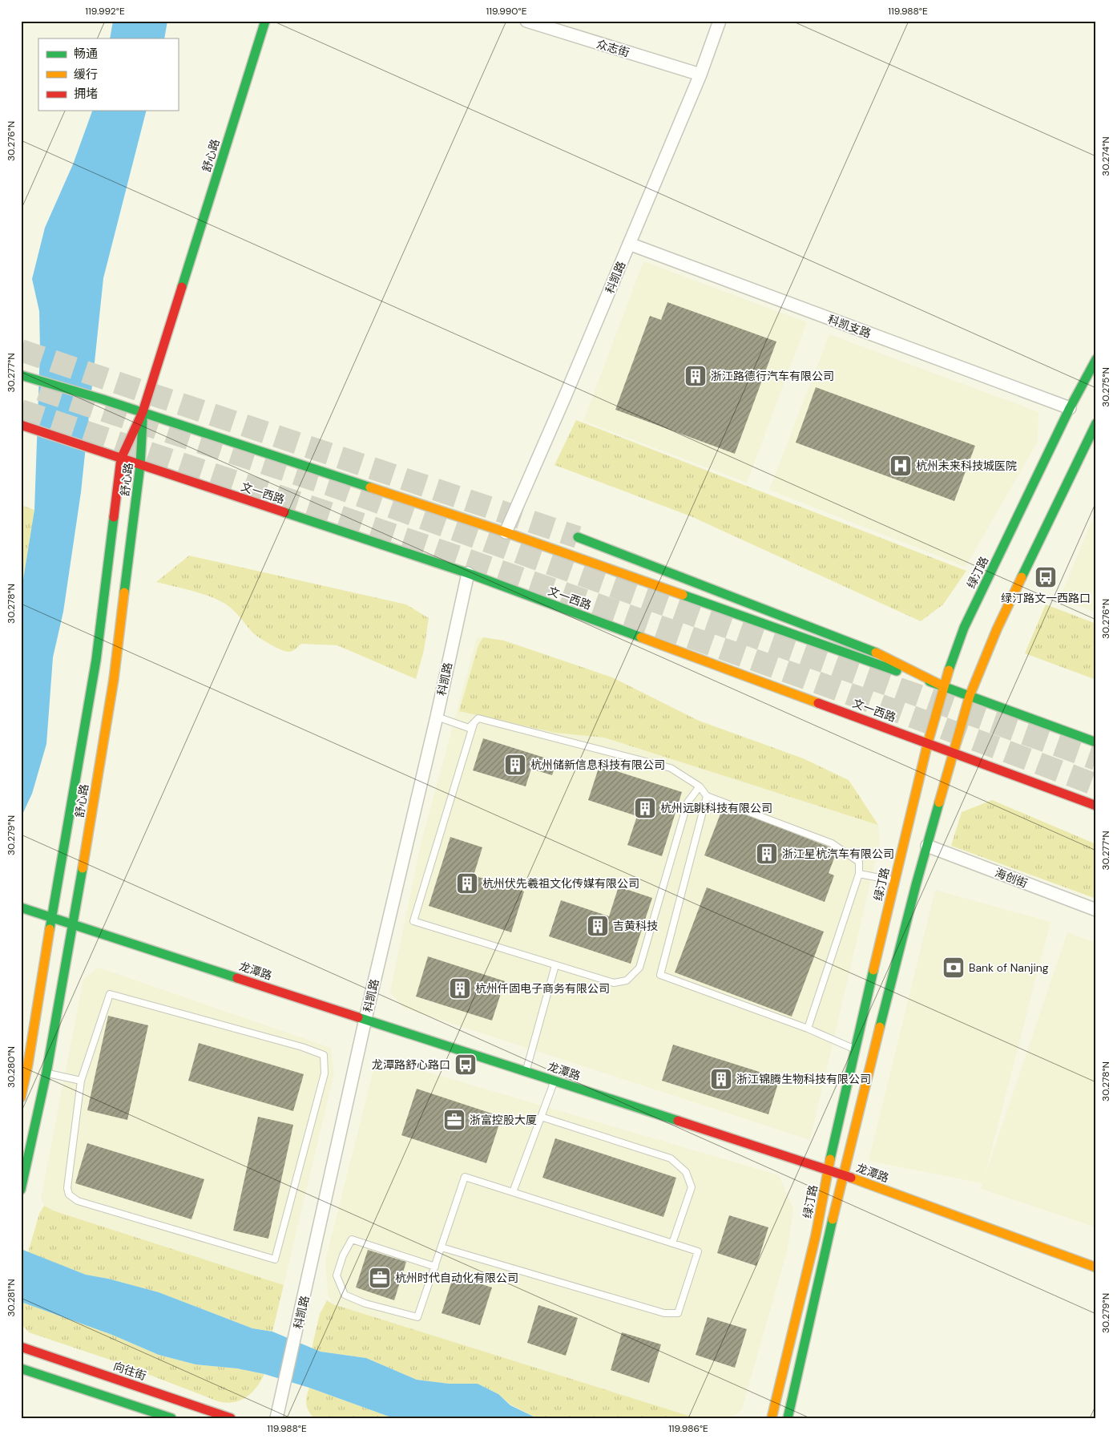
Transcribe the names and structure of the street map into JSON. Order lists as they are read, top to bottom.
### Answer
{
  "streets": {
    "main road": [
      "舒心路",
      "文一西路",
      "绿汀路",
      "龙潭路",
      "向往街"
    ],
    "street": [
      "众志街",
      "科凯路",
      "科凯支路",
      "海创街"
    ]
  },
  "crossings": [
    ["众志街", "科凯路"],
    ["舒心路", "文一西路"],
    ["舒心路", "龙潭路"],
    ["科凯路", "科凯支路"],
    ["科凯路", "文一西路"],
    ["科凯路", "龙潭路"],
    ["科凯支路", "绿汀路"],
    ["文一西路", "绿汀路"],
    ["绿汀路", "龙潭路"]
  ],
  "places": {
    "building": [
      "浙江路德行汽车有限公司",
      "杭州储新信息科技有限公司",
      "杭州远眺科技有限公司",
      "浙江星杭汽车有限公司",
      "杭州伏先羲祖文化传媒有限公司",
      "吉黄科技",
      "杭州仟固电子商务有限公司",
      "浙江锦腾生物科技有限公司"
    ],
    "hospital": ["杭州未来科技城医院"],
    "bus stop": ["绿汀路文一西路口", "龙潭路舒心路口"],
    "bank": ["Bank of Nanjing"],
    "office": ["浙富控股大厦", "杭州时代自动化有限公司"]
  },
  "legend": ["畅通", "缓行", "拥堵"],
  "coordinates": [
    "119.992°E",
    "119.990°E",
    "119.988°E",
    "30.276°N",
    "30.274°N",
    "30.277°N",
    "30.275°N",
    "30.278°N",
    "30.279°N",
    "30.280°N",
    "30.281°N",
    "119.986°E"
  ]
}
